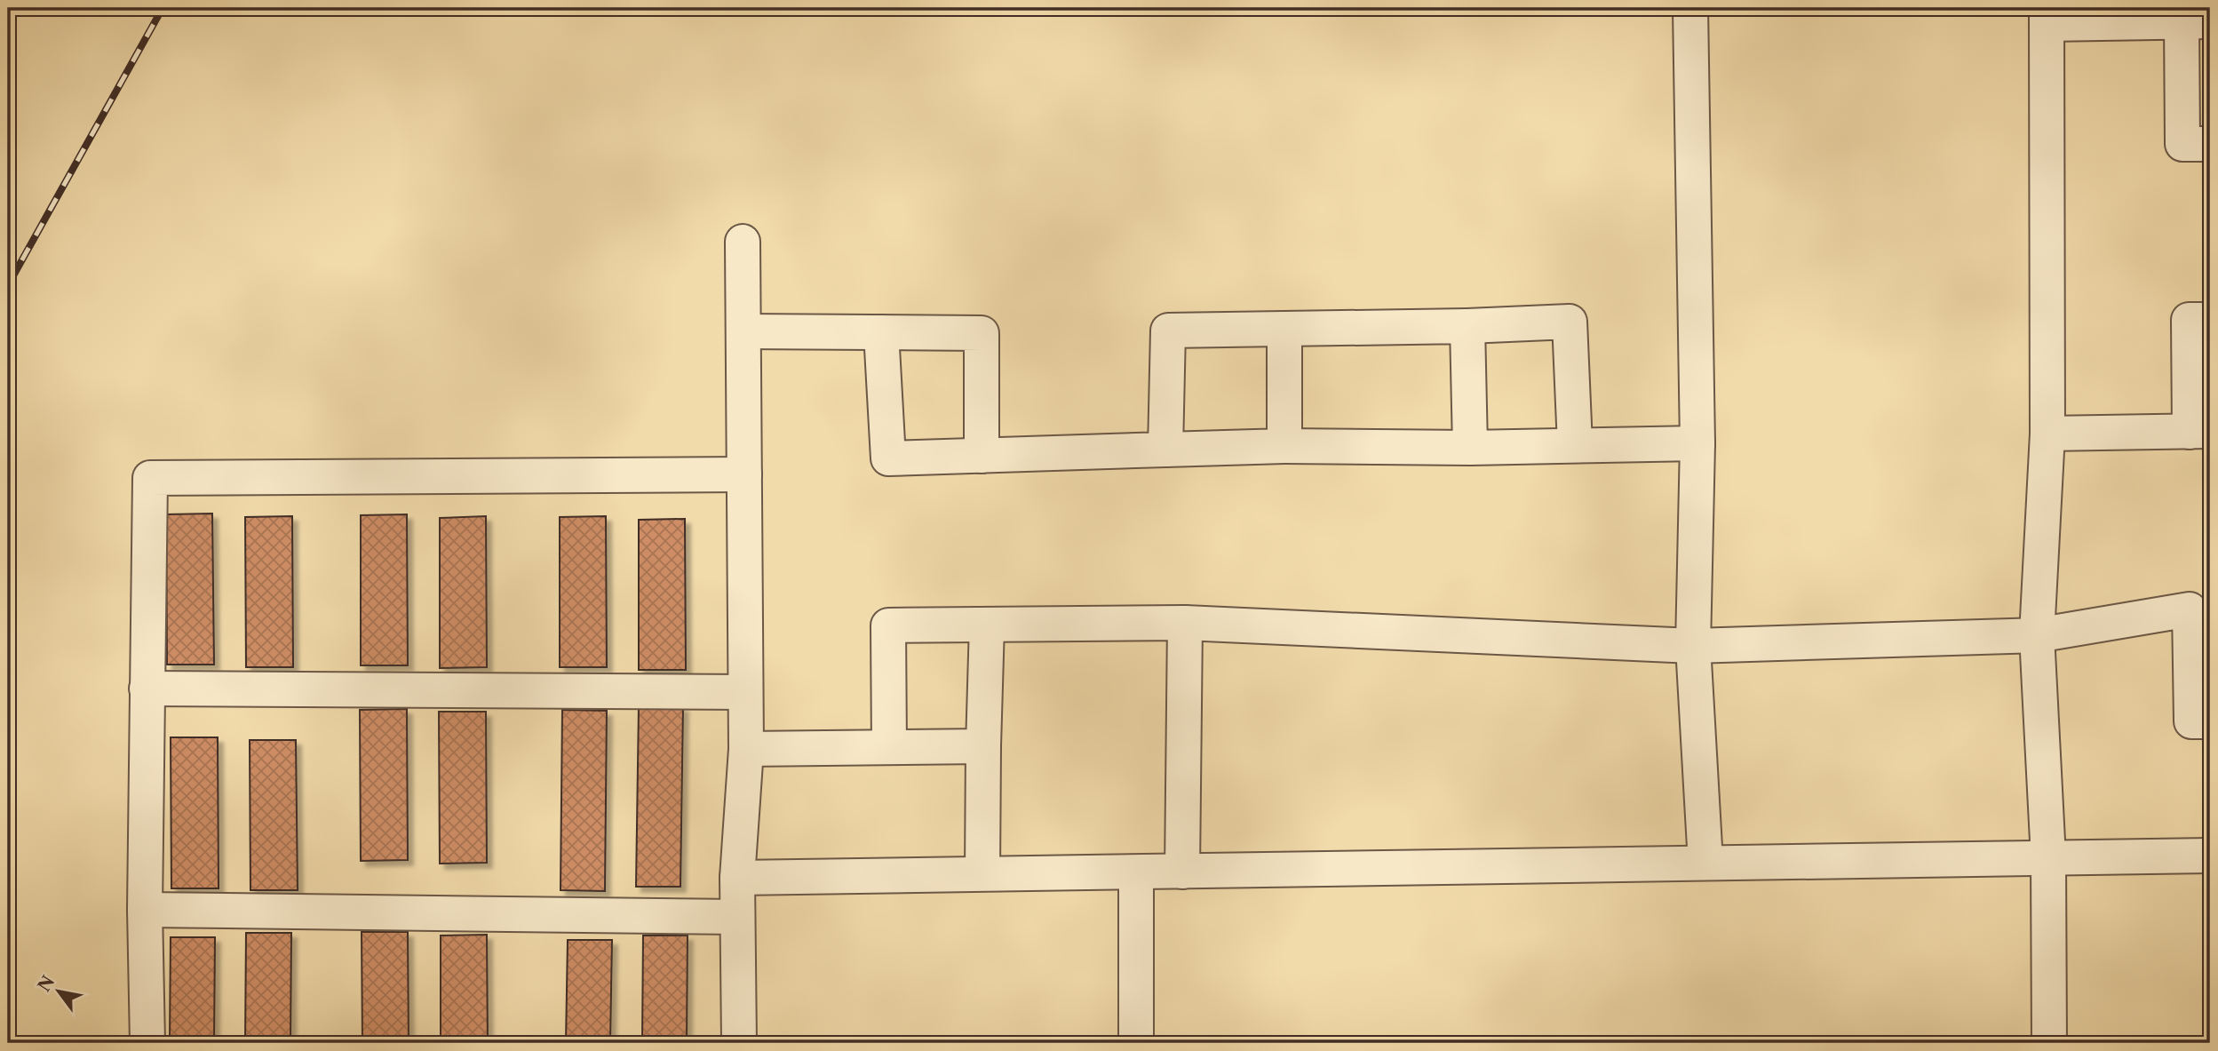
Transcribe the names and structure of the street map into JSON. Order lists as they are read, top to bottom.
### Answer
{
  "north": "top left"
}
